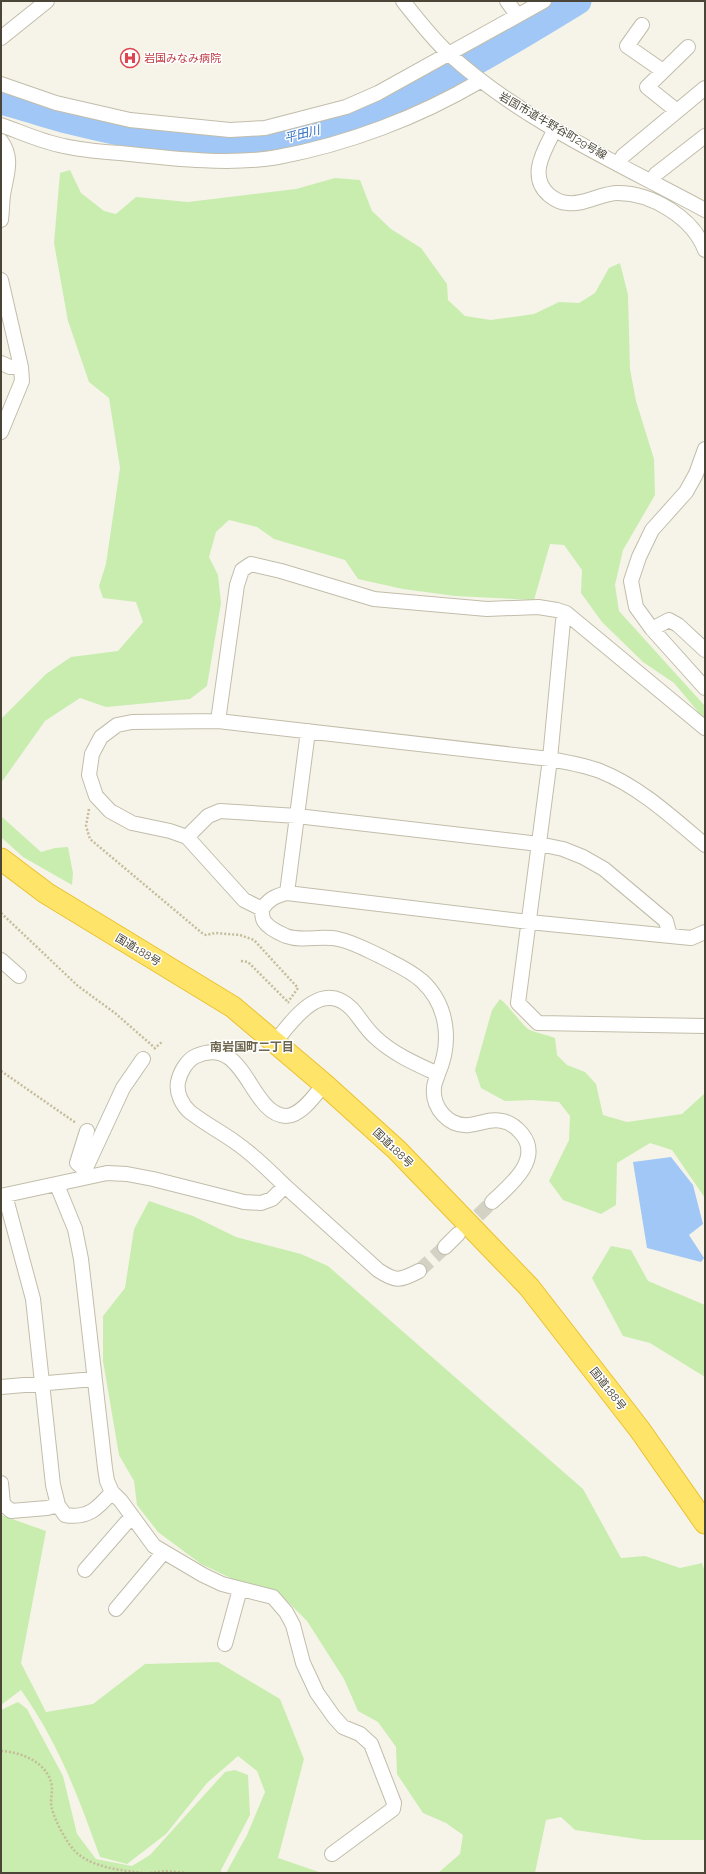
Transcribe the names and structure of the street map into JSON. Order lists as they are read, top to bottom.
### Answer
{
  "streets": {
    "highway": ["国道188号"],
    "street": ["岩国市道牛野谷町29号線"]
  },
  "districts": ["南岩国町二丁目"],
  "water": ["平田川"],
  "places": {
    "hospital": ["岩国みなみ病院"]
  }
}
